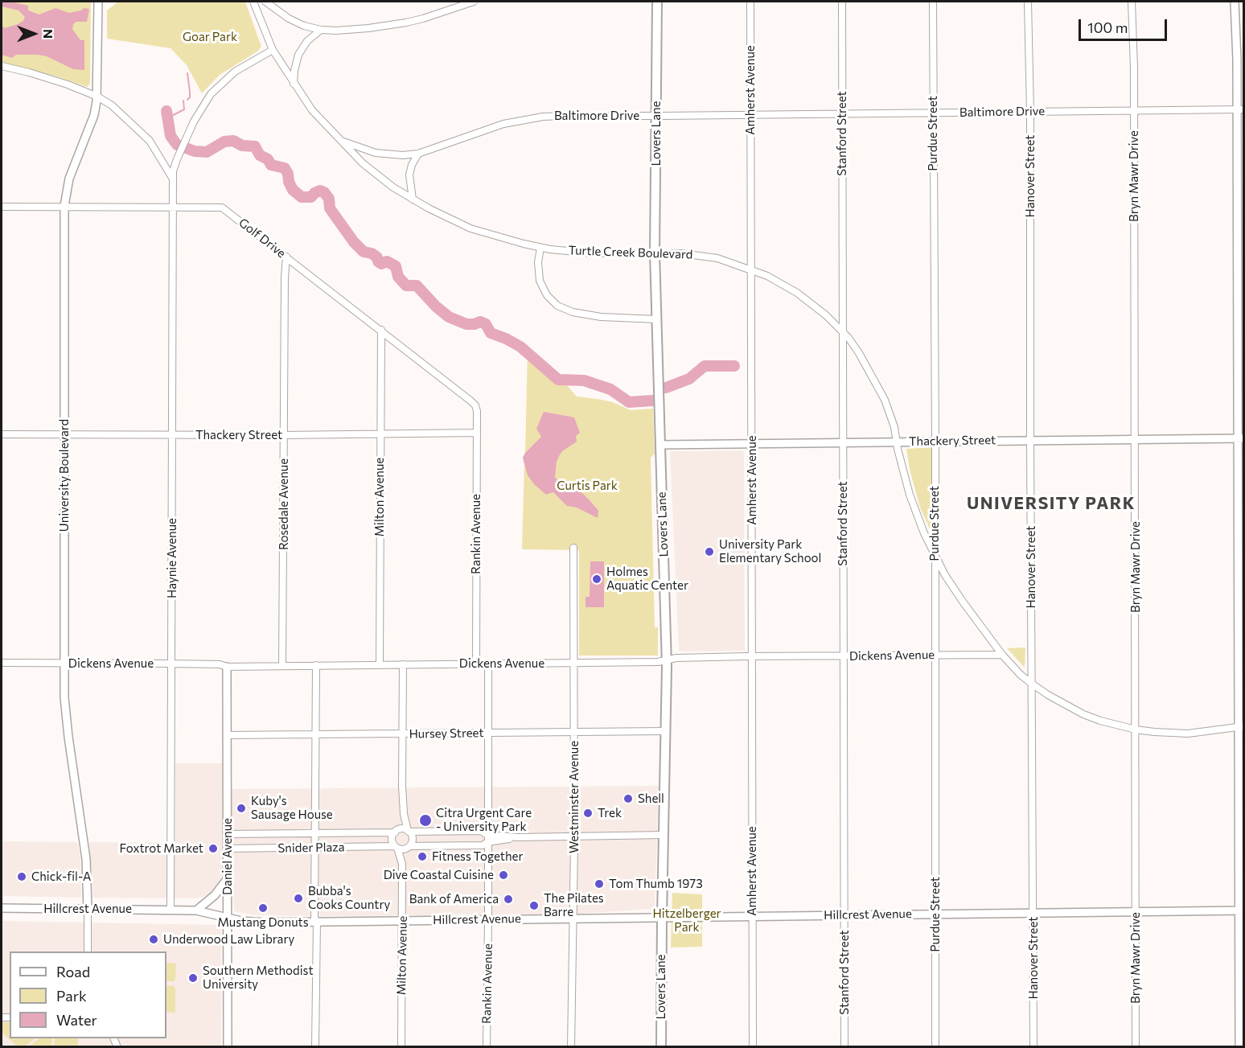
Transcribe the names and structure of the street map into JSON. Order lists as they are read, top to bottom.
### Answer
{
  "streets": {
    "main road": ["Lovers Lane"],
    "street": [
      "Amherst Avenue",
      "Baltimore Drive",
      "Stanford Street",
      "Purdue Street",
      "Hanover Street",
      "Bryn Mawr Drive",
      "Golf Drive",
      "Turtle Creek Boulevard",
      "Thackery Street",
      "University Boulevard",
      "Milton Avenue",
      "Rosedale Avenue",
      "Rankin Avenue",
      "Haynie Avenue",
      "Dickens Avenue",
      "Hursey Street",
      "Westminster Avenue",
      "Snider Plaza",
      "Daniel Avenue",
      "Hillcrest Avenue"
    ]
  },
  "crossings": [
    ["Amherst Avenue", "Baltimore Drive"],
    ["Amherst Avenue", "Turtle Creek Boulevard"],
    ["Amherst Avenue", "Thackery Street"],
    ["Amherst Avenue", "Dickens Avenue"],
    ["Amherst Avenue", "Hillcrest Avenue"],
    ["Baltimore Drive", "Lovers Lane"],
    ["Baltimore Drive", "Stanford Street"],
    ["Baltimore Drive", "Purdue Street"],
    ["Baltimore Drive", "Hanover Street"],
    ["Baltimore Drive", "Bryn Mawr Drive"],
    ["Baltimore Drive", "Turtle Creek Boulevard"],
    ["Lovers Lane", "Turtle Creek Boulevard"],
    ["Lovers Lane", "Thackery Street"],
    ["Lovers Lane", "Dickens Avenue"],
    ["Lovers Lane", "Hursey Street"],
    ["Lovers Lane", "Hillcrest Avenue"],
    ["Stanford Street", "Turtle Creek Boulevard"],
    ["Stanford Street", "Thackery Street"],
    ["Stanford Street", "Dickens Avenue"],
    ["Stanford Street", "Hillcrest Avenue"],
    ["Purdue Street", "Turtle Creek Boulevard"],
    ["Purdue Street", "Thackery Street"],
    ["Purdue Street", "Dickens Avenue"],
    ["Purdue Street", "Hillcrest Avenue"],
    ["Hanover Street", "Turtle Creek Boulevard"],
    ["Hanover Street", "Thackery Street"],
    ["Hanover Street", "Hillcrest Avenue"],
    ["Bryn Mawr Drive", "Turtle Creek Boulevard"],
    ["Bryn Mawr Drive", "Thackery Street"],
    ["Bryn Mawr Drive", "Hillcrest Avenue"],
    ["Golf Drive", "University Boulevard"],
    ["Golf Drive", "Milton Avenue"],
    ["Golf Drive", "Rosedale Avenue"],
    ["Golf Drive", "Rankin Avenue"],
    ["Golf Drive", "Haynie Avenue"],
    ["Turtle Creek Boulevard", "Thackery Street"],
    ["Turtle Creek Boulevard", "Dickens Avenue"],
    ["Thackery Street", "University Boulevard"],
    ["Thackery Street", "Milton Avenue"],
    ["Thackery Street", "Rosedale Avenue"],
    ["Thackery Street", "Rankin Avenue"],
    ["Thackery Street", "Haynie Avenue"],
    ["University Boulevard", "Dickens Avenue"],
    ["University Boulevard", "Hillcrest Avenue"],
    ["Milton Avenue", "Dickens Avenue"],
    ["Milton Avenue", "Snider Plaza"],
    ["Milton Avenue", "Hillcrest Avenue"],
    ["Rosedale Avenue", "Dickens Avenue"],
    ["Rankin Avenue", "Dickens Avenue"],
    ["Rankin Avenue", "Hursey Street"],
    ["Rankin Avenue", "Hillcrest Avenue"],
    ["Haynie Avenue", "Dickens Avenue"],
    ["Haynie Avenue", "Hillcrest Avenue"],
    ["Dickens Avenue", "Westminster Avenue"],
    ["Dickens Avenue", "Daniel Avenue"],
    ["Hursey Street", "Westminster Avenue"],
    ["Hursey Street", "Daniel Avenue"],
    ["Westminster Avenue", "Hillcrest Avenue"],
    ["Snider Plaza", "Daniel Avenue"],
    ["Daniel Avenue", "Hillcrest Avenue"]
  ],
  "districts": ["UNIVERSITY PARK"],
  "parks": ["Goar Park", "Curtis Park", "Hitzelberger Park"],
  "places": [
    "University Park Elementary School",
    "Holmes Aquatic Center",
    "Shell",
    "Kuby's Sausage House",
    "Trek",
    "Citra Urgent Care - University Park",
    "Foxtrot Market",
    "Fitness Together",
    "Dive Coastal Cuisine",
    "Chick-fil-A",
    "Tom Thumb 1973",
    "Bubba's Cooks Country",
    "Bank of America",
    "The Pilates Barre",
    "Mustang Donuts",
    "Underwood Law Library",
    "Southern Methodist University"
  ],
  "legend": ["Road", "Park", "Water"],
  "scale_bar": "100 m",
  "north": "right"
}
